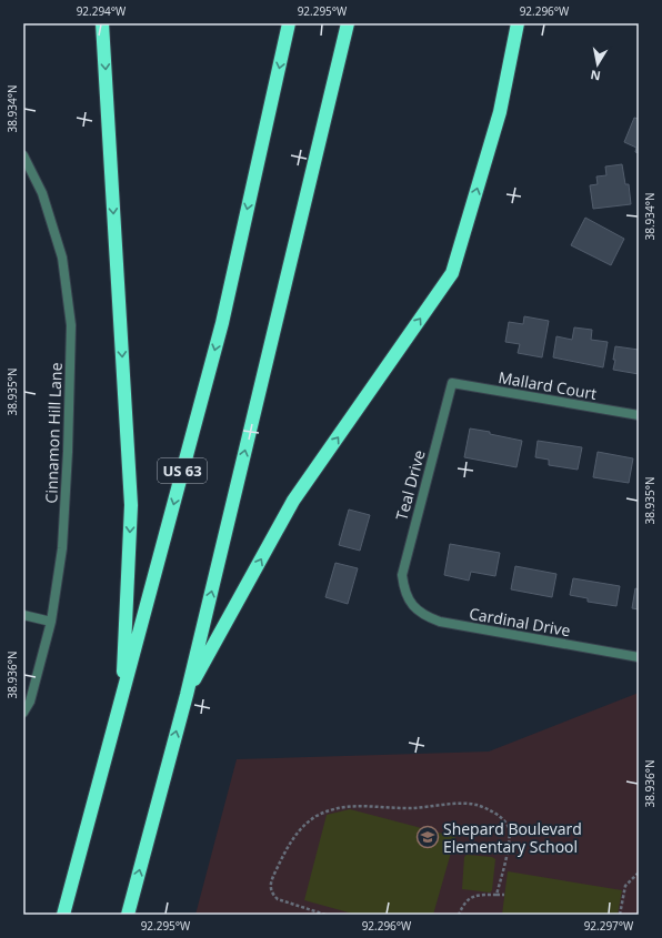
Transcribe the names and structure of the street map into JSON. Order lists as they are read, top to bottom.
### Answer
{
  "streets": {
    "highway": ["US 63"],
    "street": [
      "Mallard Court",
      "Cinnamon Hill Lane",
      "Teal Drive",
      "Cardinal Drive"
    ]
  },
  "crossings": [
    ["Mallard Court", "Teal Drive"],
    ["Teal Drive", "Cardinal Drive"]
  ],
  "places": {
    "school or university": ["Shepard Boulevard Elementary School"]
  },
  "north": "bottom",
  "coordinates": [
    "92.294°W",
    "92.295°W",
    "92.296°W",
    "38.934°N",
    "38.935°N",
    "38.936°N",
    "92.297°W"
  ]
}
